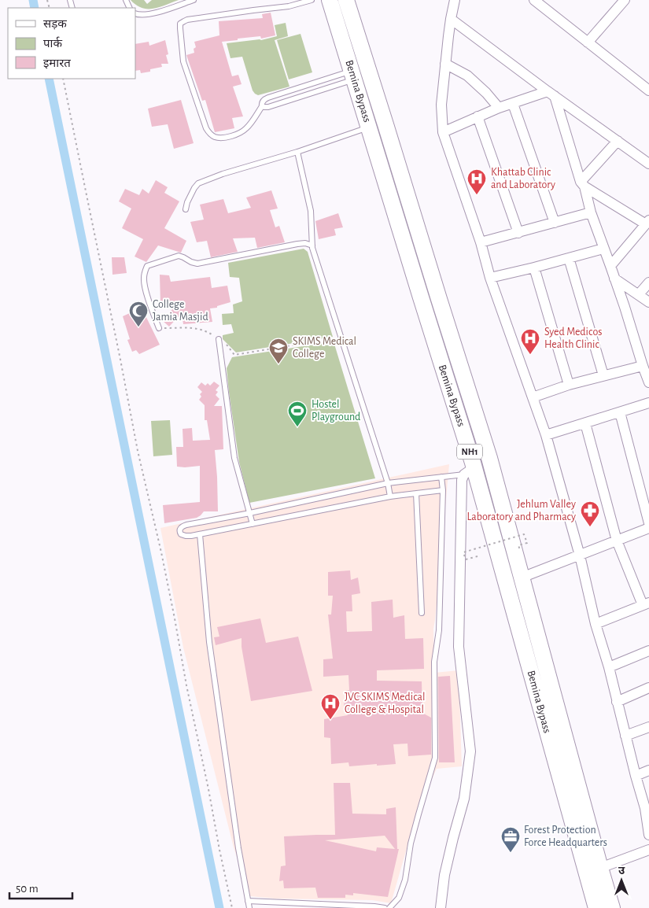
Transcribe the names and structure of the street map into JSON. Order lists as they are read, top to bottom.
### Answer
{
  "streets": {
    "highway": ["Bemina Bypass", "NH1"]
  },
  "places": {
    "hospital": ["Khattab Clinic and Laboratory", "Syed Medicos Health Clinic", "JVC SKIMS Medical College & Hospital"],
    "mosque": ["College Jamia Masjid"],
    "school or university": ["SKIMS Medical College"],
    "sports": ["Hostel Playground"],
    "pharmacy": ["Jehlum Valley Laboratory and Pharmacy"],
    "office": ["Forest Protection Force Headquarters"]
  },
  "legend": ["सड़क", "पार्क", "इमारत"],
  "scale_bar": "50 m",
  "north": "top"
}
